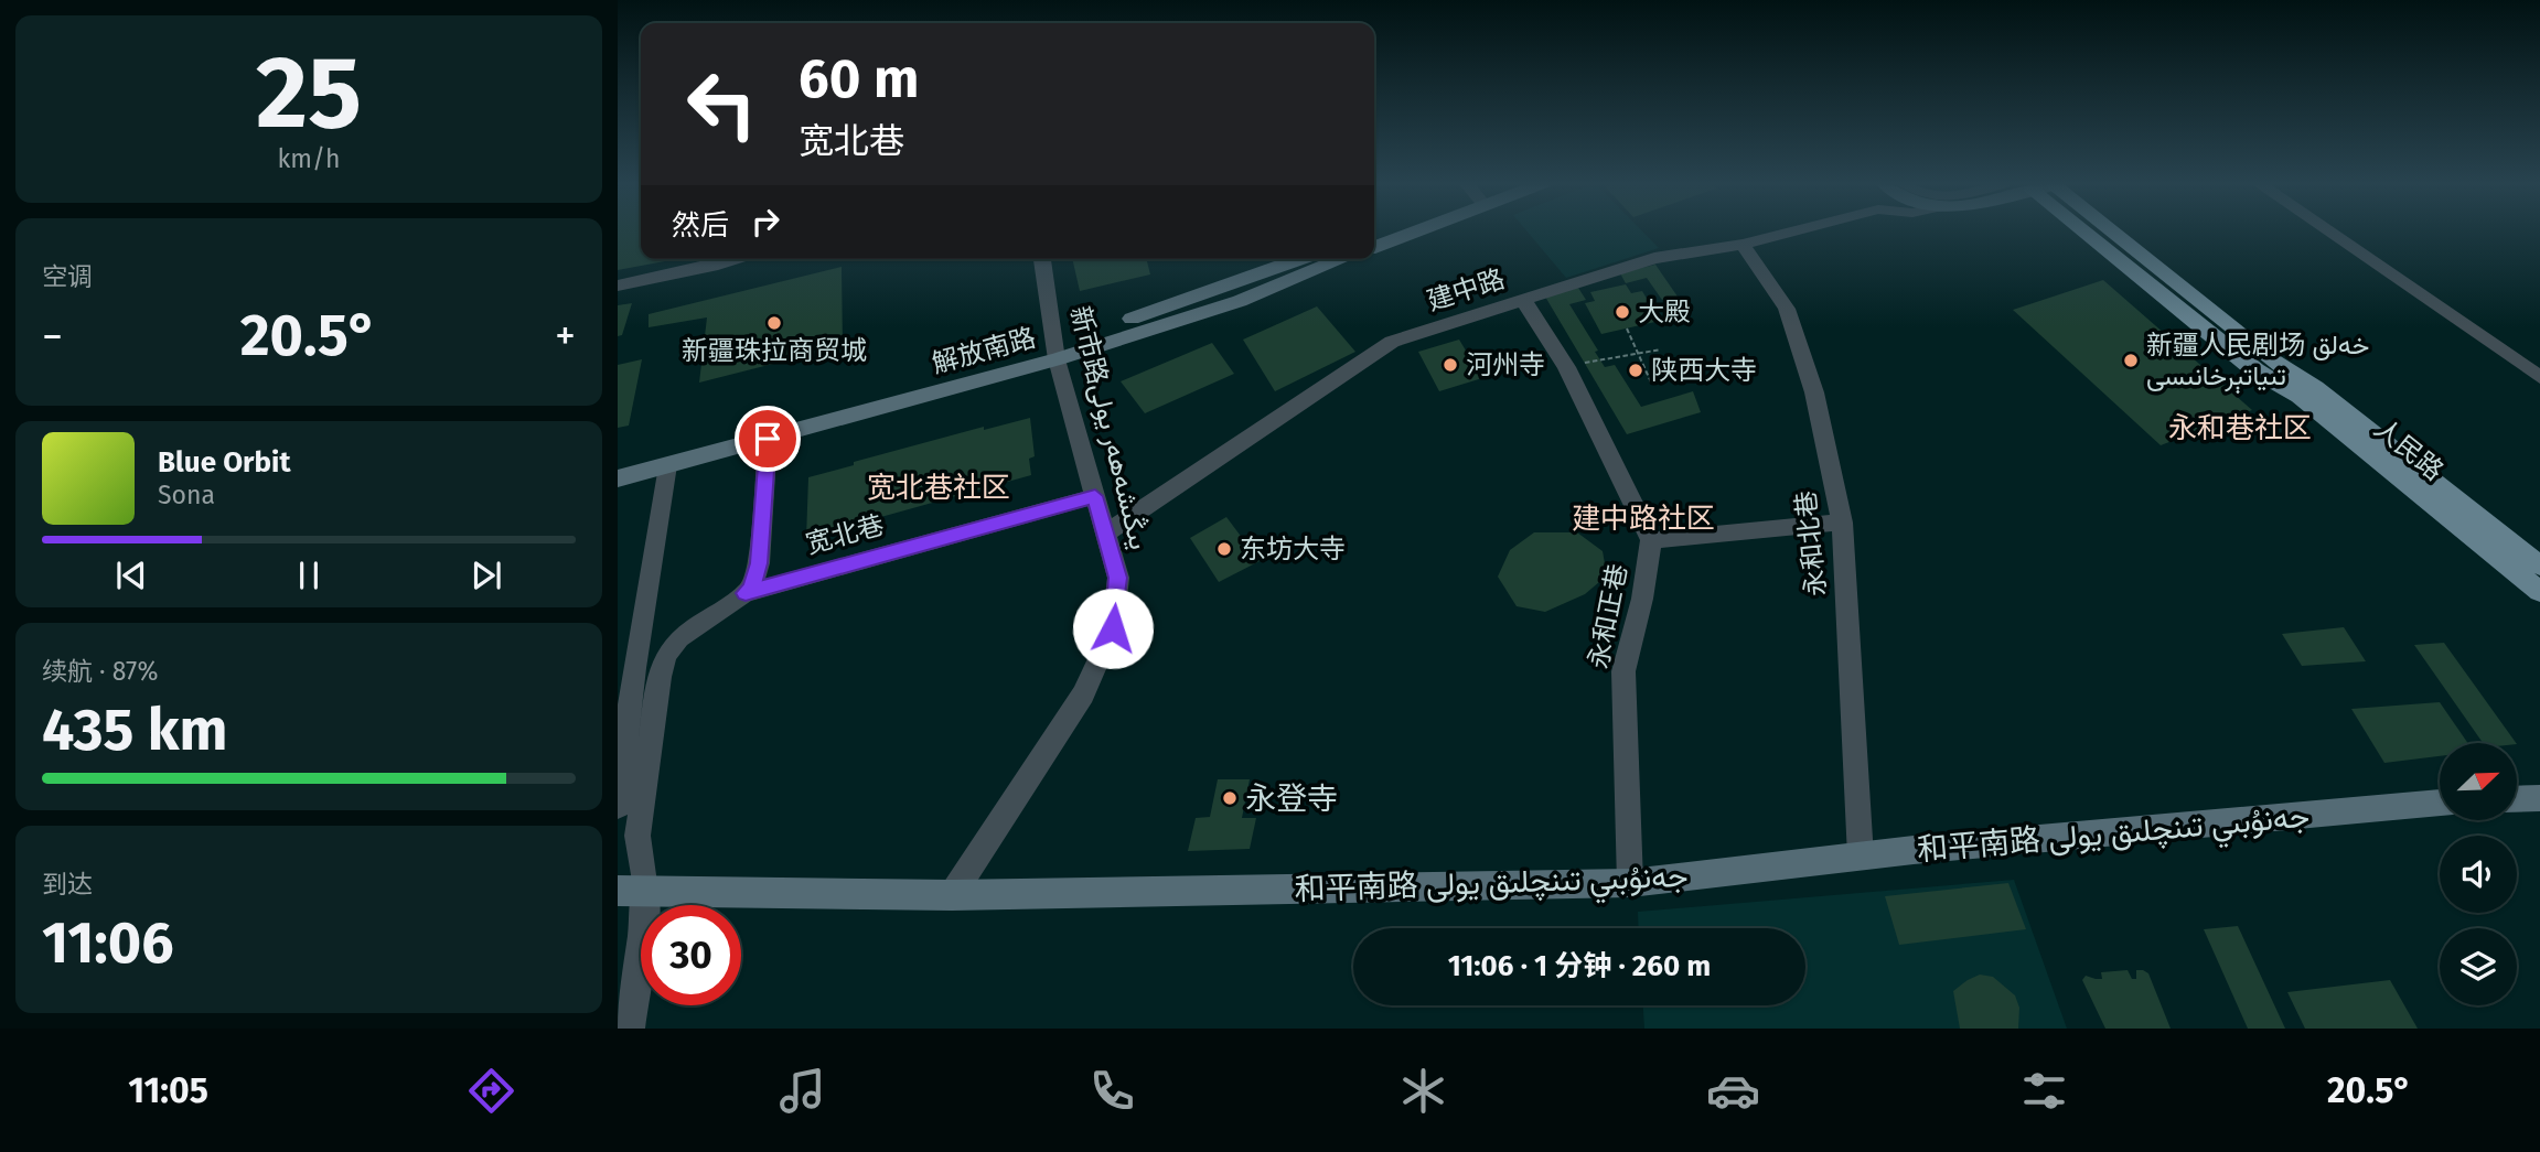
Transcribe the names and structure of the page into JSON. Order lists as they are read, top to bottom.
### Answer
{
  "streets": {
    "main road": ["解放南路", "人民路", "和平南路 جەنۇبىي تىنچلىق يولى"],
    "street": [
      "建中路",
      "新市路يىڭىشەھەر يولى",
      "宽北巷",
      "永和北巷",
      "永和正巷"
    ]
  },
  "crossings": [
    ["建中路", "新市路يىڭىشەھەر يولى"],
    ["建中路", "永和北巷"],
    ["建中路", "永和正巷"],
    ["解放南路", "新市路يىڭىشەھەر يولى"],
    ["新市路يىڭىشەھەر يولى", "宽北巷"],
    ["新市路يىڭىشەھەر يولى", "和平南路 جەنۇبىي تىنچلىق يولى"],
    ["宽北巷", "和平南路 جەنۇبىي تىنچلىق يولى"],
    ["永和北巷", "和平南路 جەنۇبىي تىنچلىق يولى"],
    ["永和正巷", "和平南路 جەنۇبىي تىنچلىق يولى"]
  ],
  "districts": ["永和巷社区", "宽北巷社区", "建中路社区"],
  "places": [
    "大殿",
    "新疆珠拉商贸城",
    "新疆人民剧场 خەلق تىياتېرخانىسى",
    "河州寺",
    "陕西大寺",
    "东坊大寺",
    "永登寺"
  ],
  "north": "top right",
  "page": {
    "tile": [
      ["25", "km/h"],
      "空调",
      ["续航 · 87%", "435 km"],
      ["到达", "11:06"]
    ],
    "turn": ["60 m", "宽北巷"],
    "then": "然后",
    "heat": ["−", "20.5°", "+"],
    "song": ["Blue Orbit", "Sona"],
    "limit": "30",
    "trip": "11:06 · 1 分钟 · 260 m",
    "tabs": ["11:05", "20.5°"]
  }
}
